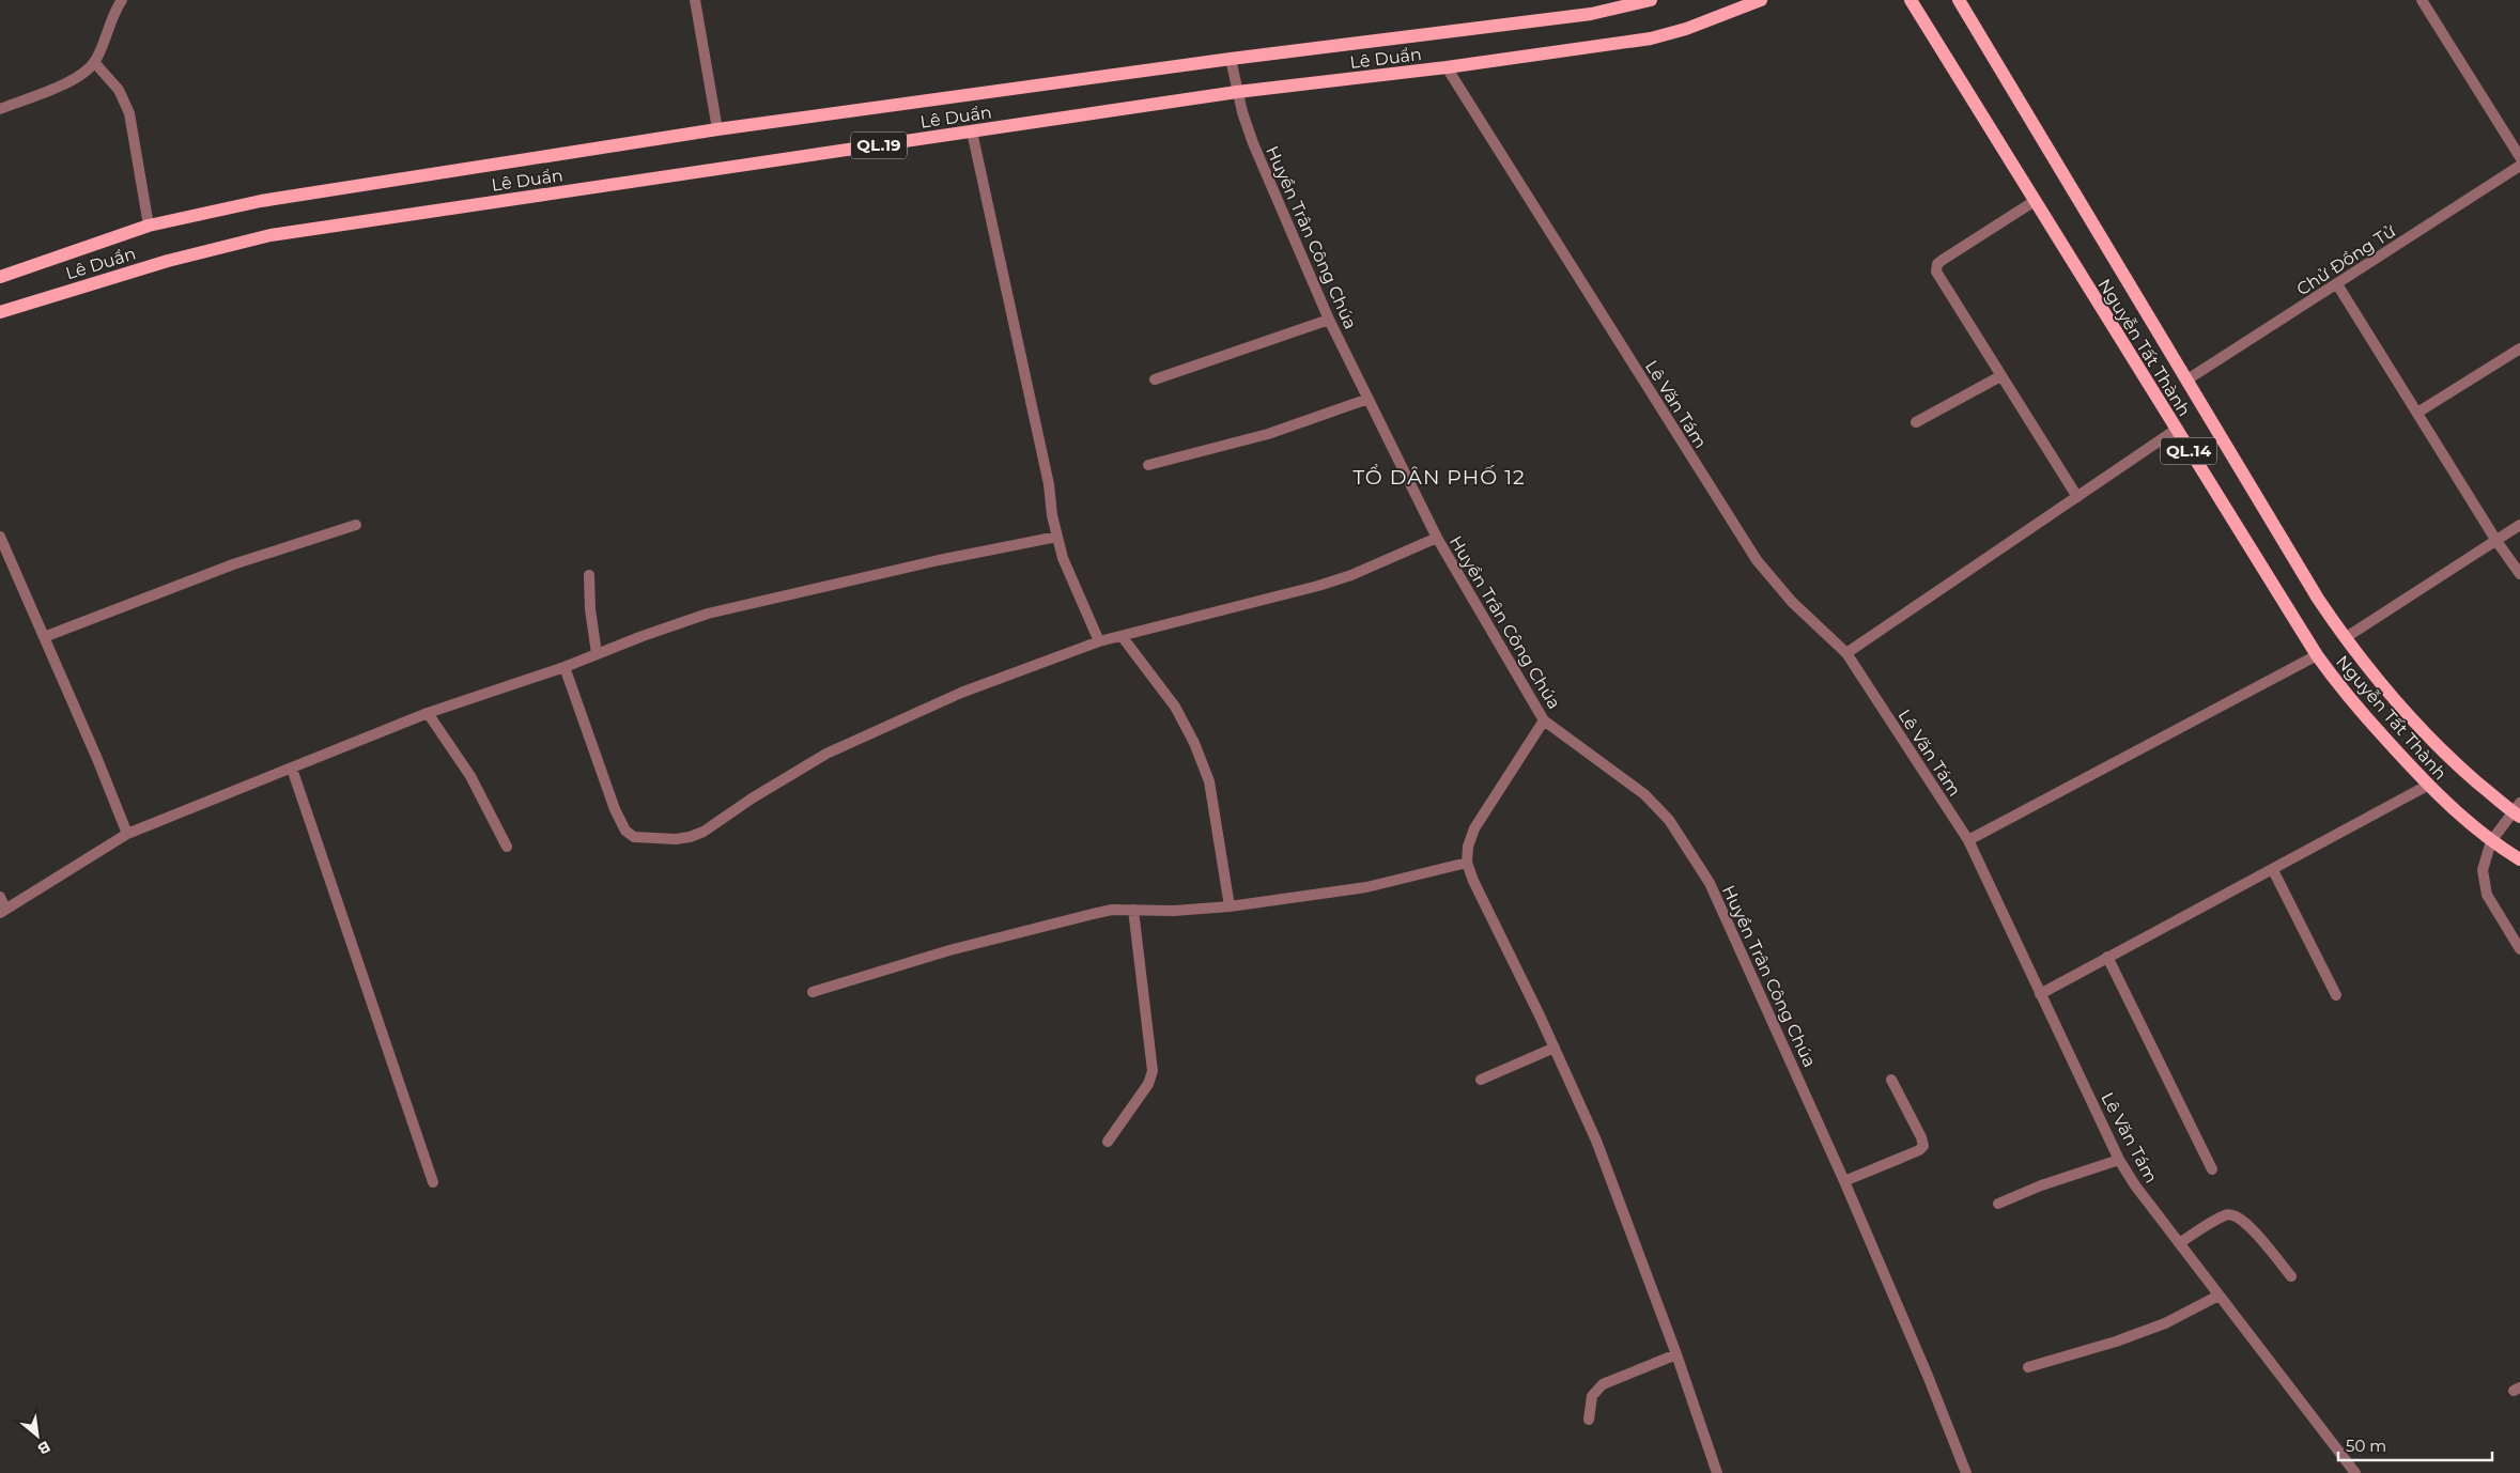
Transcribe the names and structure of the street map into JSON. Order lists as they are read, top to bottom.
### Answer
{
  "streets": {
    "main road": [
      "Lê Duẩn",
      "QL.19",
      "Nguyễn Tất Thành",
      "QL.14"
    ],
    "street": ["Huyền Trân Công Chúa", "Chử Đồng Tử", "Lê Văn Tám"]
  },
  "crossings": [
    ["Lê Duẩn", "Huyền Trân Công Chúa"],
    ["Lê Duẩn", "Lê Văn Tám"],
    ["Chử Đồng Tử", "Nguyễn Tất Thành"]
  ],
  "districts": ["TỔ DÂN PHỐ 12"],
  "scale_bar": "50 m",
  "north": "bottom right"
}
